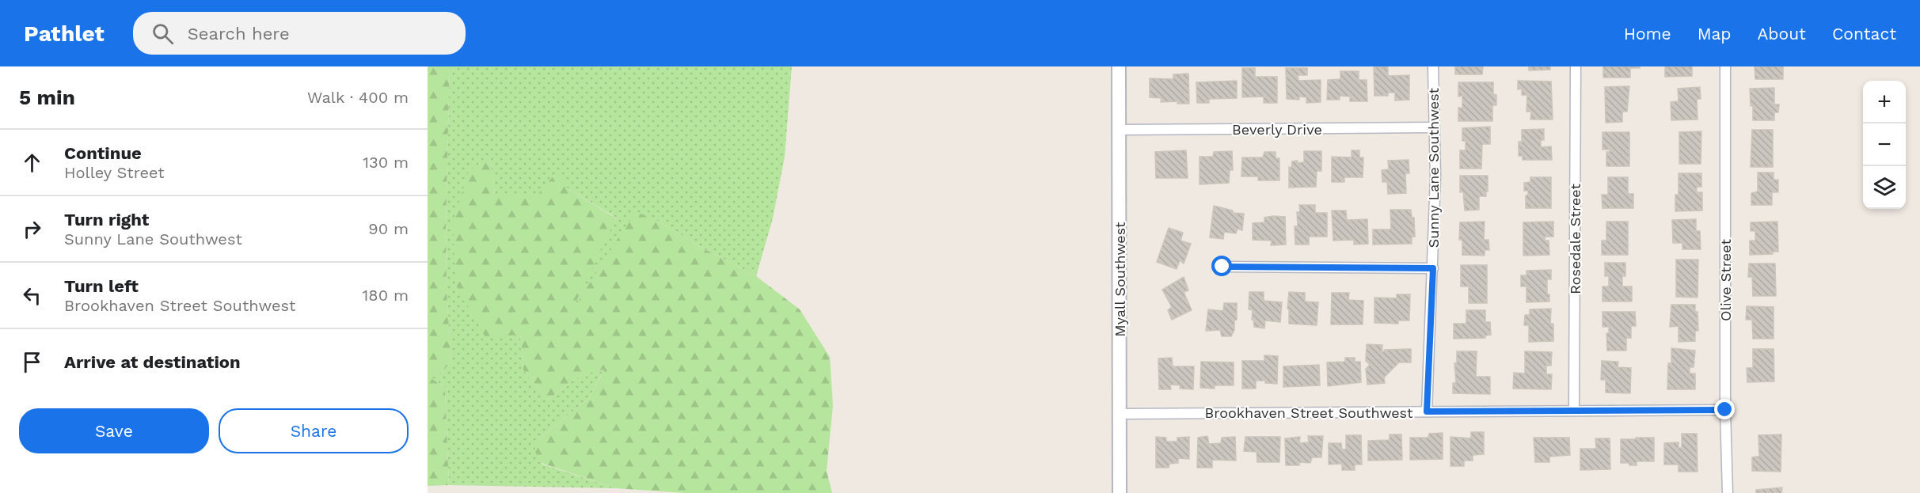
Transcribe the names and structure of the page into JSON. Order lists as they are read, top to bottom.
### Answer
{
  "streets": {
    "street": [
      "Beverly Drive",
      "Sunny Lane Southwest",
      "Rosedale Street",
      "Myall Southwest",
      "Olive Street",
      "Brookhaven Street Southwest"
    ]
  },
  "crossings": [
    ["Beverly Drive", "Sunny Lane Southwest"],
    ["Beverly Drive", "Myall Southwest"],
    ["Sunny Lane Southwest", "Brookhaven Street Southwest"],
    ["Rosedale Street", "Brookhaven Street Southwest"],
    ["Myall Southwest", "Brookhaven Street Southwest"],
    ["Olive Street", "Brookhaven Street Southwest"]
  ],
  "page": {
    "header": "Pathlet",
    "search": "Search here",
    "nav": [
      "Home",
      "Map",
      "About",
      "Contact"
    ],
    "heading": ["5 min", "Walk · 400 m"],
    "map_buttons": ["+", "−"],
    "list": [
      ["Continue", "Holley Street", "130 m"],
      ["Turn right", "Sunny Lane Southwest", "90 m"],
      ["Turn left", "Brookhaven Street Southwest", "180 m"],
      "Arrive at destination"
    ],
    "buttons": ["Save", "Share"]
  }
}
